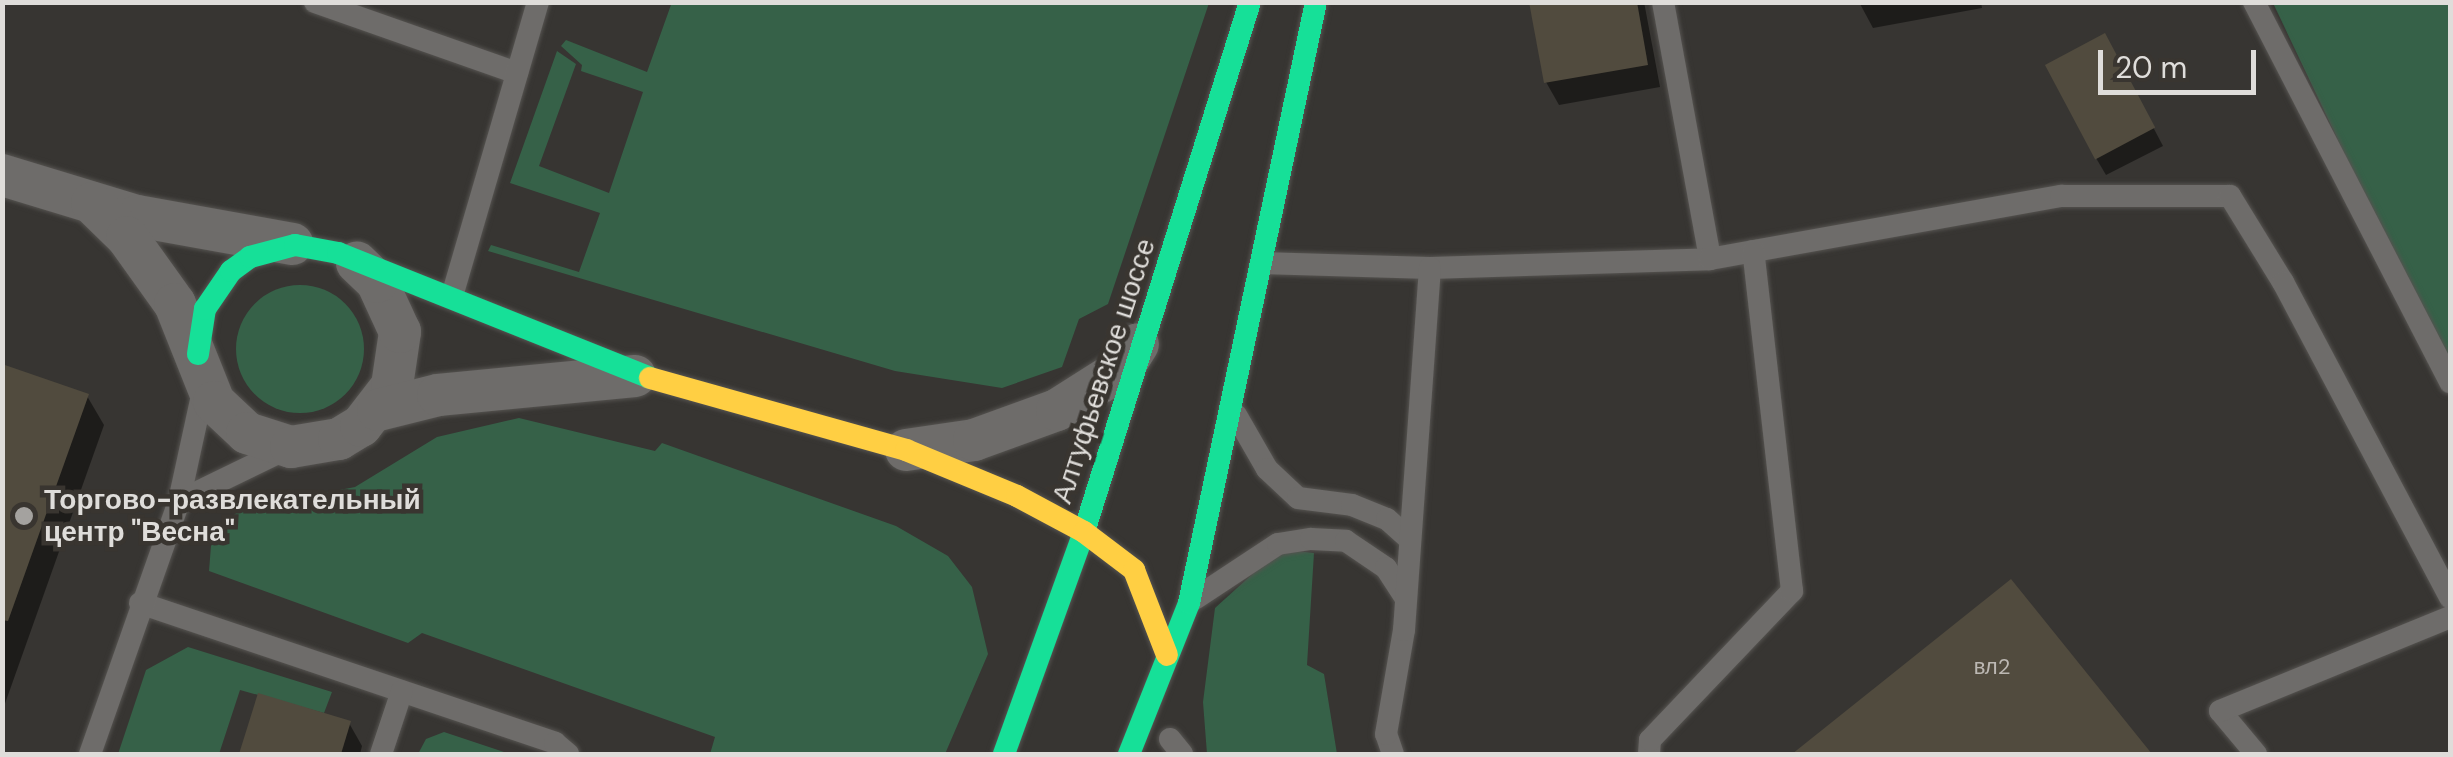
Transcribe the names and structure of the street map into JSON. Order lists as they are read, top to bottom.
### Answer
{
  "streets": {
    "street": ["Алтуфьевское шоссе"]
  },
  "places": ["Торгово-развлекательный центр \"Весна\""],
  "house_numbers": ["вл2"],
  "scale_bar": "20 m"
}
